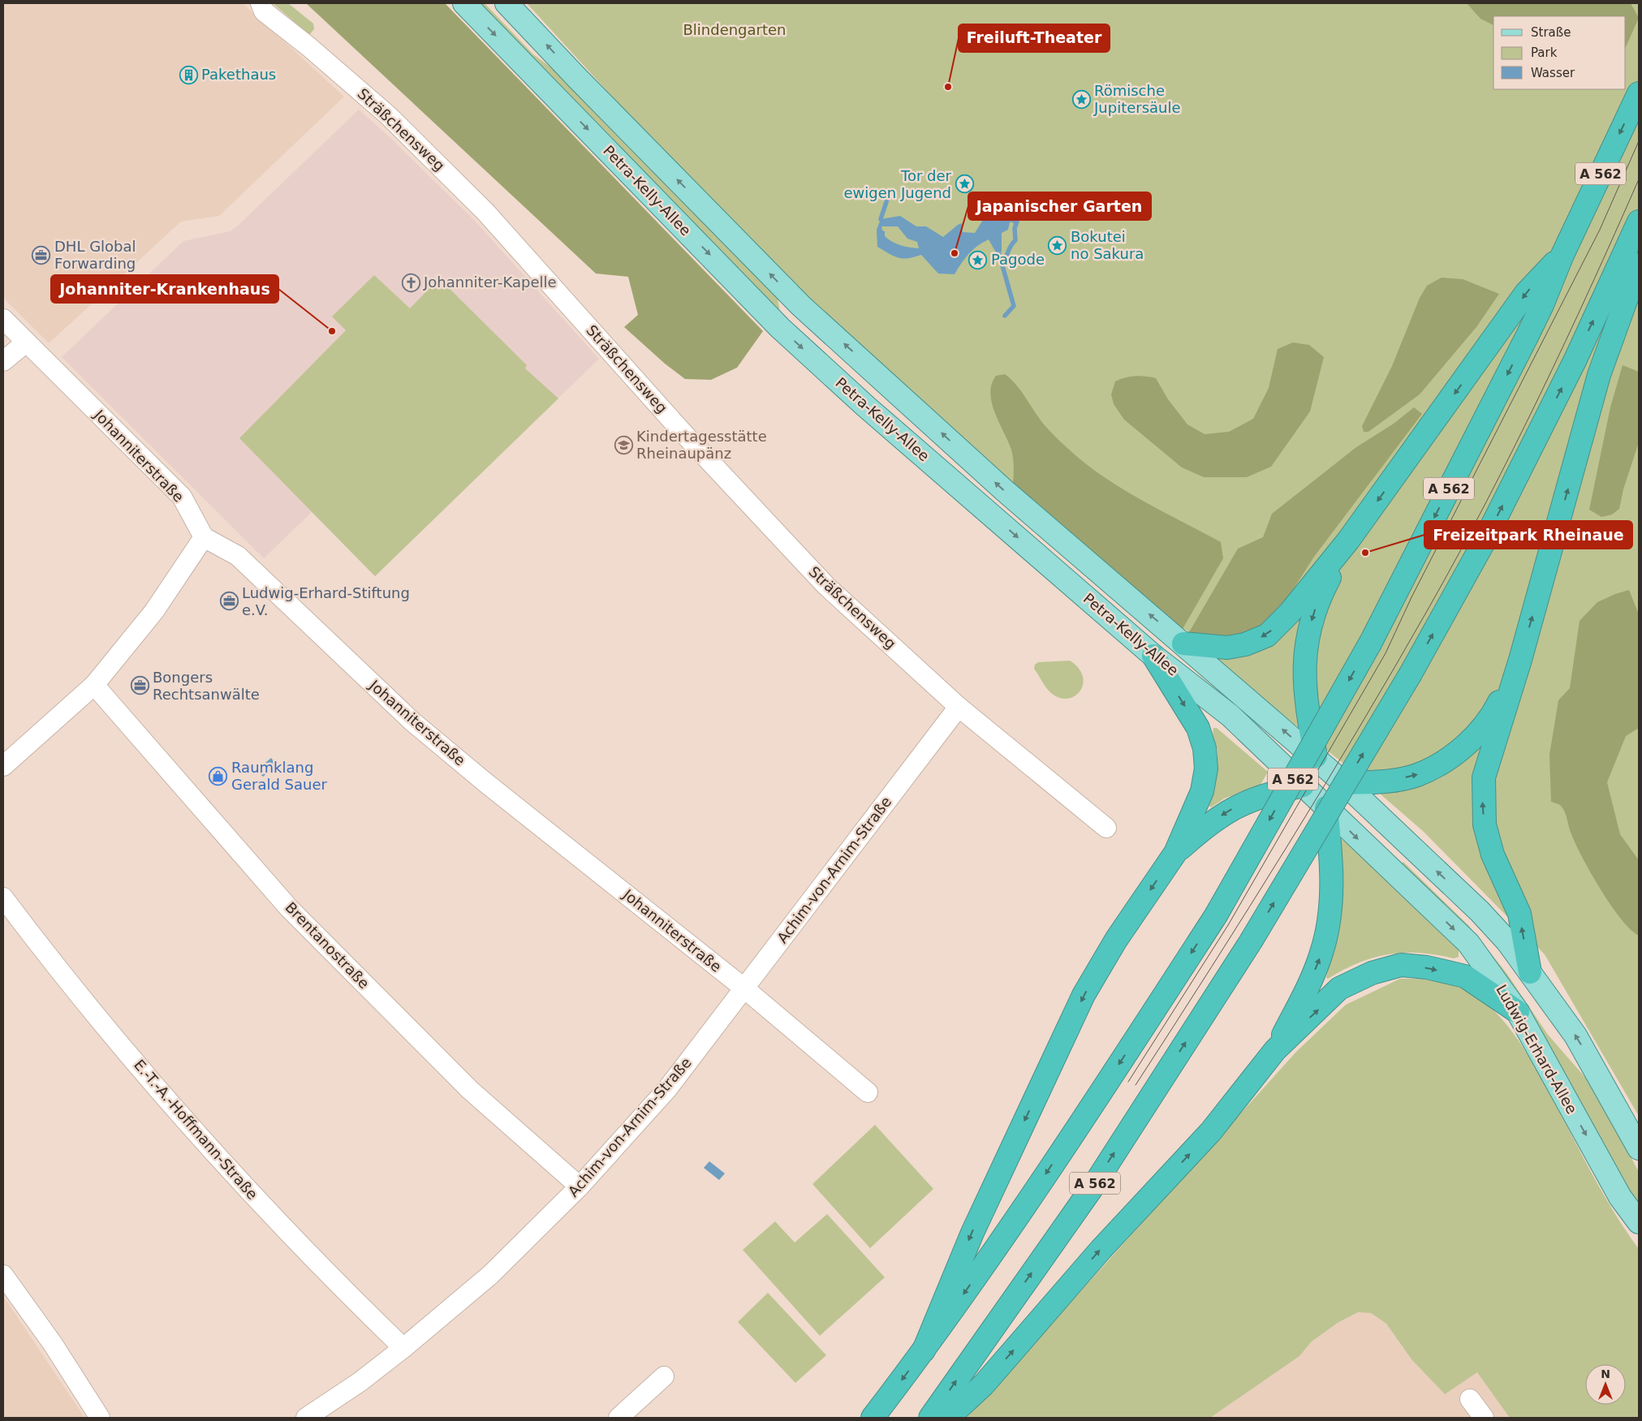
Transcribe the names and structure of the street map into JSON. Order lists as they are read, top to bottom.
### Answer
{
  "streets": {
    "highway": ["A 562"],
    "main road": ["Petra-Kelly-Allee", "Ludwig-Erhard-Allee"],
    "street": [
      "Sträßchensweg",
      "Johanniterstraße",
      "Achim-von-Arnim-Straße",
      "Brentanostraße",
      "E.-T.-A.-Hoffmann-Straße"
    ]
  },
  "crossings": [
    ["Sträßchensweg", "Achim-von-Arnim-Straße"],
    ["Petra-Kelly-Allee", "Ludwig-Erhard-Allee"],
    ["Johanniterstraße", "Achim-von-Arnim-Straße"],
    ["Achim-von-Arnim-Straße", "Brentanostraße"],
    ["Achim-von-Arnim-Straße", "E.-T.-A.-Hoffmann-Straße"]
  ],
  "parks": ["Blindengarten"],
  "places": {
    "building": ["Pakethaus"],
    "other": [
      "Freiluft-Theater",
      "Japanischer Garten",
      "Johanniter-Krankenhaus",
      "Freizeitpark Rheinaue"
    ],
    "place": [
      "Römische Jupitersäule",
      "Tor der ewigen Jugend",
      "Bokutei no Sakura",
      "Pagode"
    ],
    "office": ["DHL Global Forwarding", "Ludwig-Erhard-Stiftung e.V.", "Bongers Rechtsanwälte"],
    "church": ["Johanniter-Kapelle"],
    "school or university": ["Kindertagesstätte Rheinaupänz"],
    "shop": ["Raumklang Gerald Sauer"]
  },
  "legend": ["Straße", "Park", "Wasser"],
  "north": "top"
}
